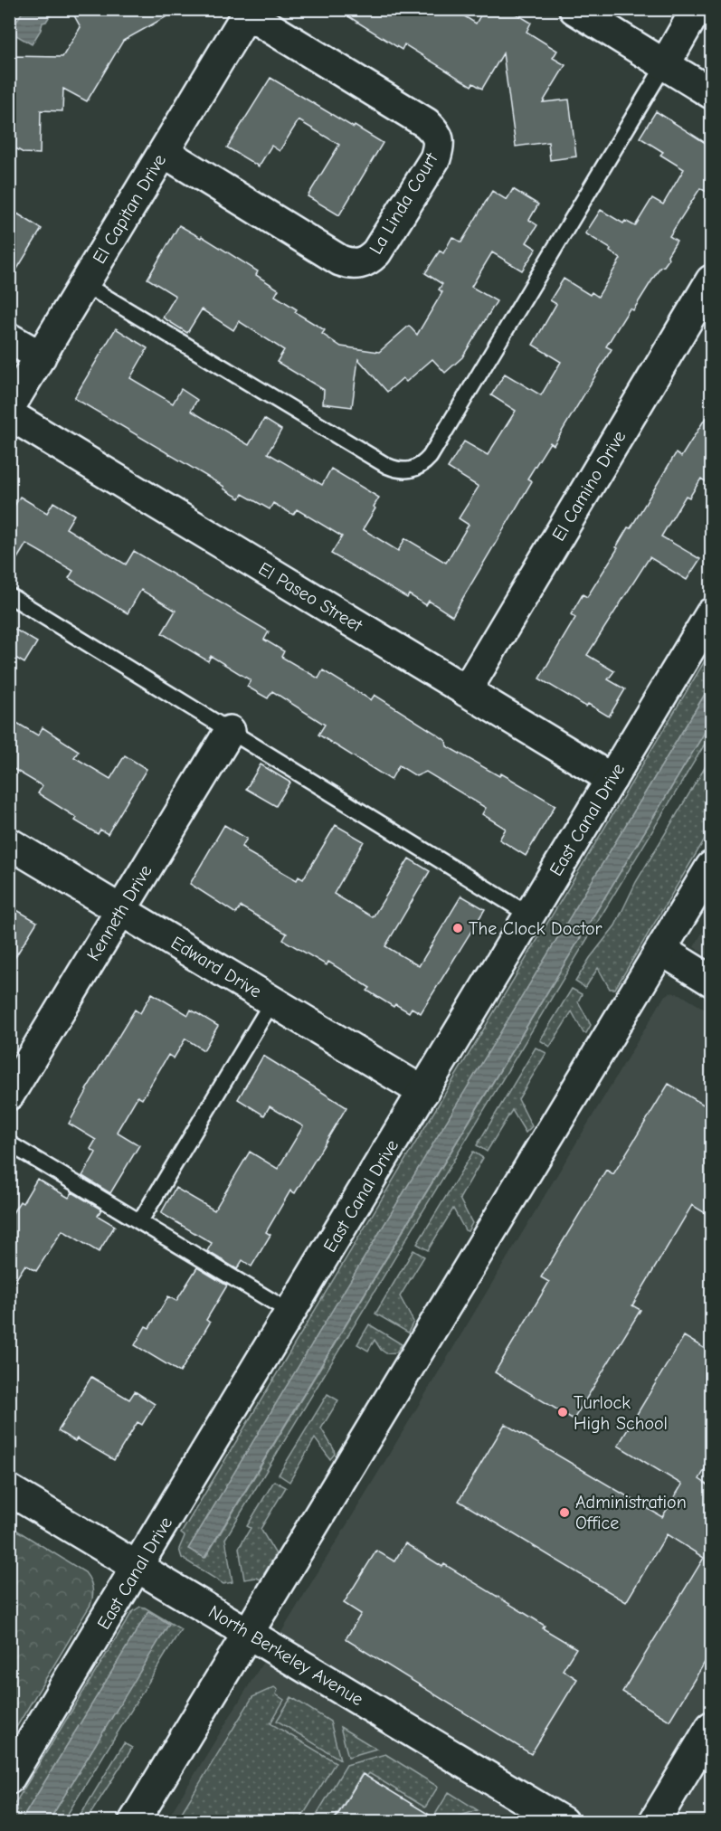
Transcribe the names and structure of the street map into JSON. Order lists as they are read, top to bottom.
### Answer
{
  "streets": {
    "street": [
      "La Linda Court",
      "El Capitan Drive",
      "El Camino Drive",
      "El Paseo Street",
      "East Canal Drive",
      "Kenneth Drive",
      "Edward Drive",
      "North Berkeley Avenue"
    ]
  },
  "crossings": [
    ["La Linda Court", "El Capitan Drive"],
    ["El Camino Drive", "El Paseo Street"],
    ["El Paseo Street", "East Canal Drive"],
    ["East Canal Drive", "Edward Drive"],
    ["East Canal Drive", "North Berkeley Avenue"],
    ["Kenneth Drive", "Edward Drive"]
  ],
  "places": ["The Clock Doctor", "Turlock High School", "Administration Office"]
}
